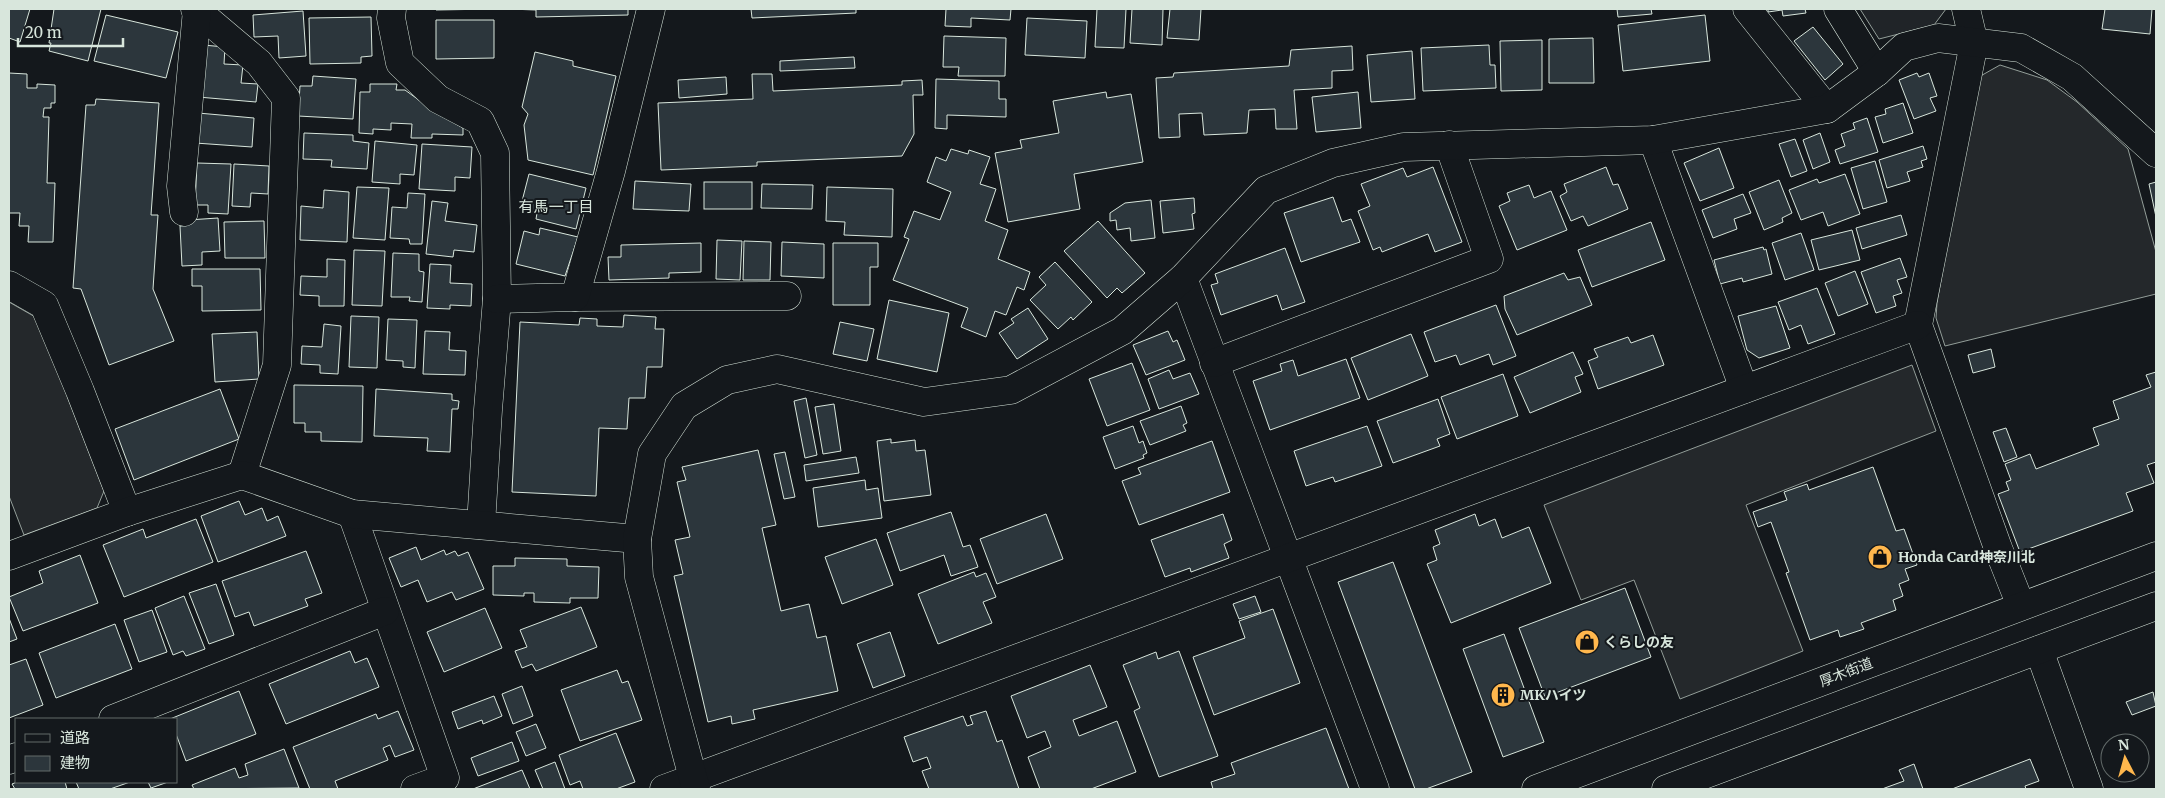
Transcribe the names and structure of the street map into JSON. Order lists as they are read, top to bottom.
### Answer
{
  "streets": {
    "main road": ["厚木街道"]
  },
  "districts": ["有馬一丁目"],
  "places": {
    "shop": ["Honda Card神奈川北", "くらしの友"],
    "building": ["MKハイツ"]
  },
  "legend": ["道路", "建物"],
  "scale_bar": "20 m",
  "north": "top"
}
